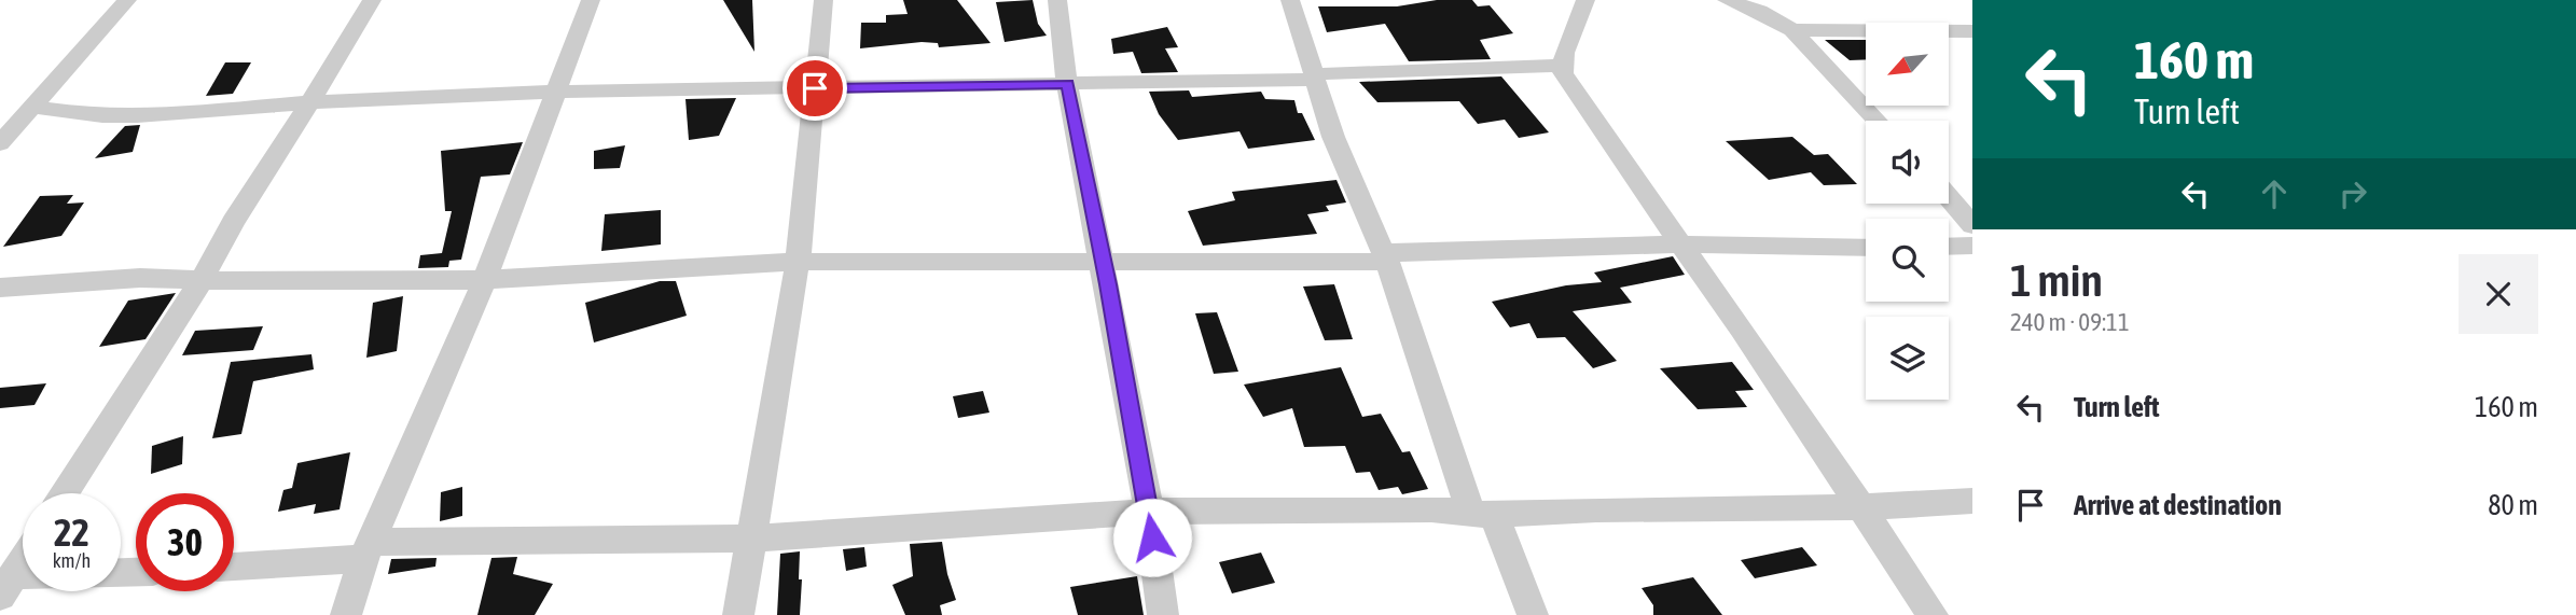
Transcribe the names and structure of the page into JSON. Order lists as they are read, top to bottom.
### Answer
{
  "north": "bottom left",
  "page": {
    "turn": ["160 m", "Turn left"],
    "heading": ["1 min", "240 m · 09:11"],
    "list": [
      {
        "name": "Turn left",
        "value": "160 m"
      },
      {
        "name": "Arrive at destination",
        "value": "80 m"
      }
    ],
    "speed": "22 km/h",
    "limit": "30"
  }
}
